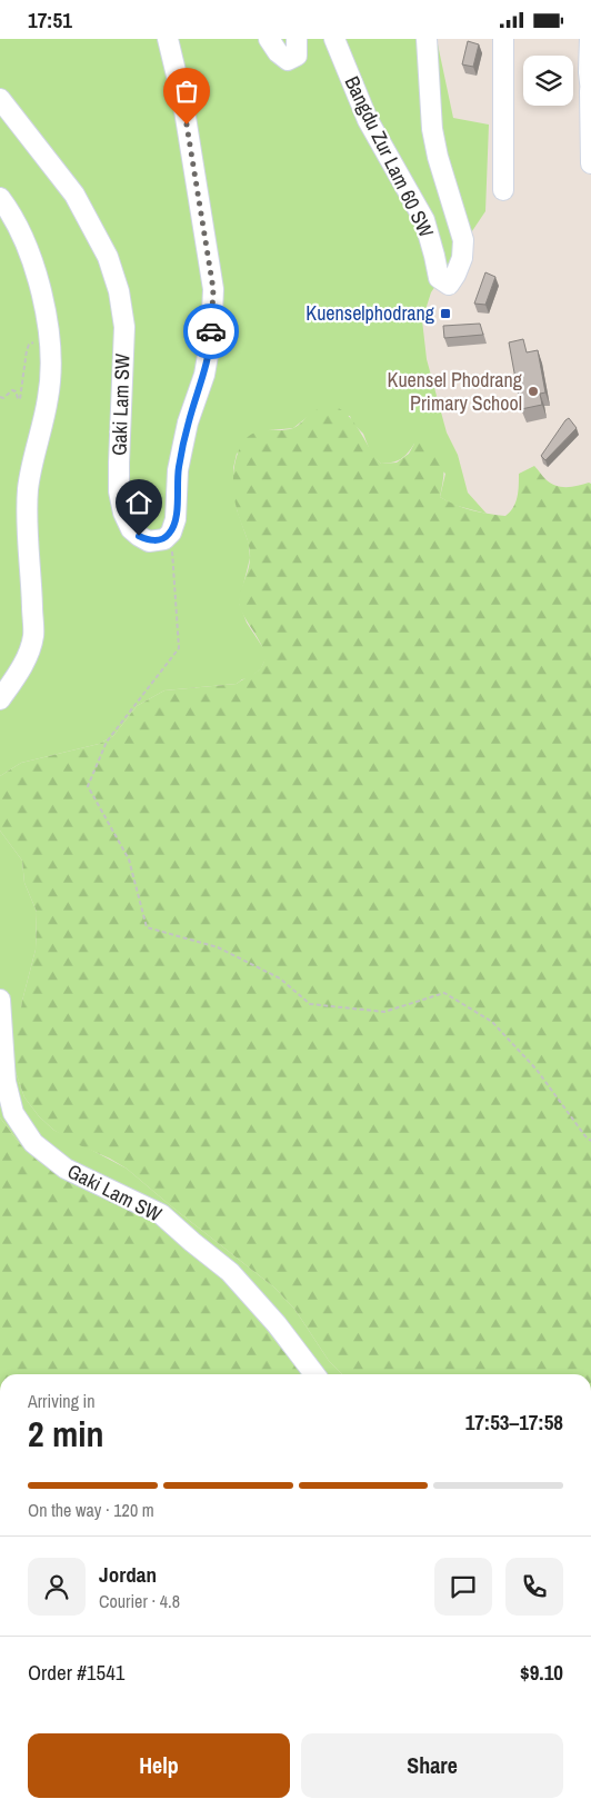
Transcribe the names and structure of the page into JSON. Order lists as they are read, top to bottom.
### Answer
{
  "streets": {
    "street": ["Bangdu Zur Lam 60 SW", "Gaki Lam SW"]
  },
  "places": {
    "transit": ["Kuenselphodrang"],
    "other": ["Kuensel Phodrang Primary School"]
  },
  "page": {
    "status": "17:51",
    "heading": ["2 min", "Arriving in", "17:53–17:58"],
    "panel": [
      "Jordan",
      "Courier · 4.8",
      "Order #1541",
      "$9.10"
    ],
    "bar": "On the way · 120 m",
    "buttons": ["Help", "Share"]
  }
}
